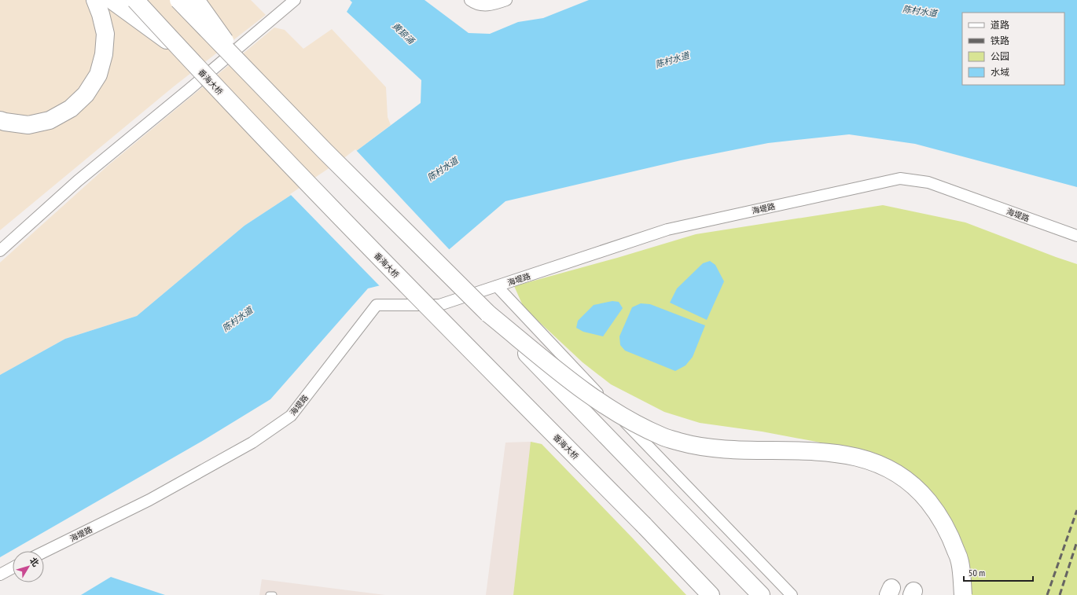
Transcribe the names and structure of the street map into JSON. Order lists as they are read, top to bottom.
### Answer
{
  "streets": {
    "main road": ["番海大桥"],
    "street": ["海堤路"]
  },
  "water": ["陈村水道", "黄猄涌"],
  "legend": [
    "道路",
    "铁路",
    "公园",
    "水域"
  ],
  "scale_bar": "50 m",
  "north": "top right"
}
